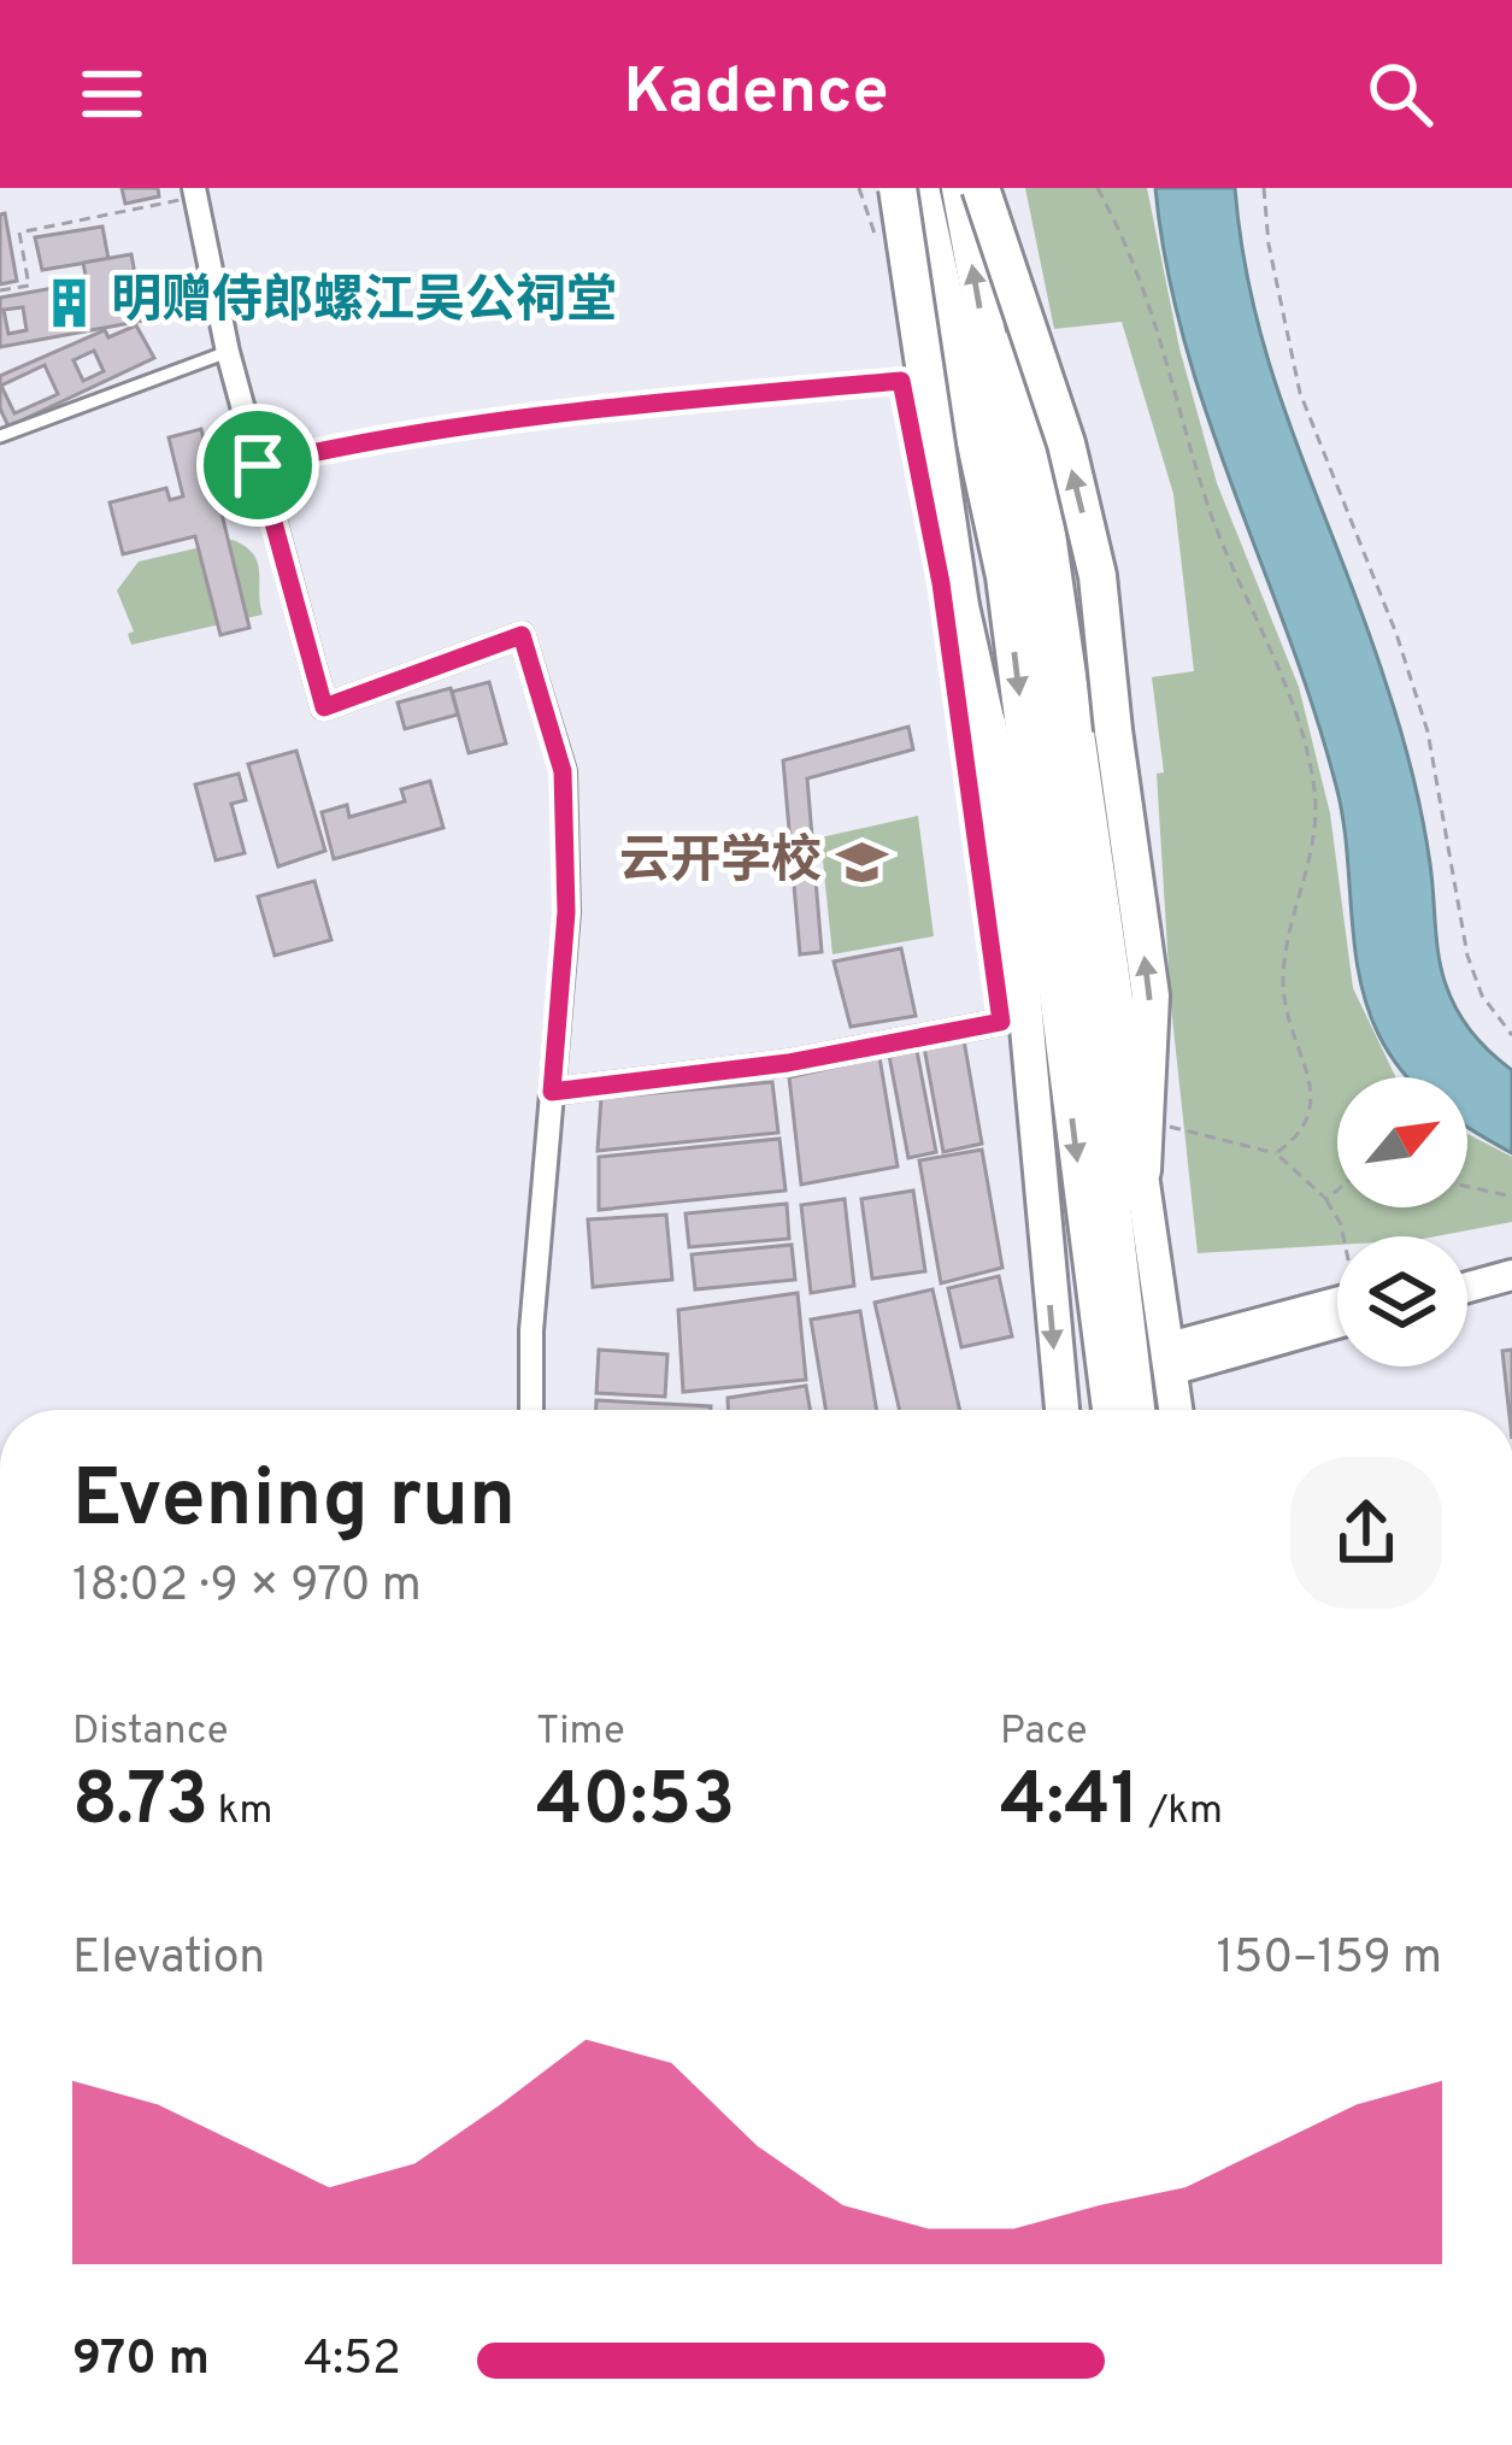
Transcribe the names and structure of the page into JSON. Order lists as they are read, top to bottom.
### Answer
{
  "places": {
    "building": ["明赠侍郎螺江吴公祠堂"],
    "school or university": ["云开学校"]
  },
  "north": "top right",
  "page": {
    "header": "Kadence",
    "heading": ["Evening run", "18:02 · 9 × 970 m"],
    "stats": [
      ["Distance", "8.73 km"],
      ["Time", "40:53"],
      ["Pace", "4:41 /km"]
    ],
    "chart": ["Elevation", "150–159 m"],
    "list": [
      {
        "name": "970 m",
        "note": "4:52"
      }
    ]
  }
}
